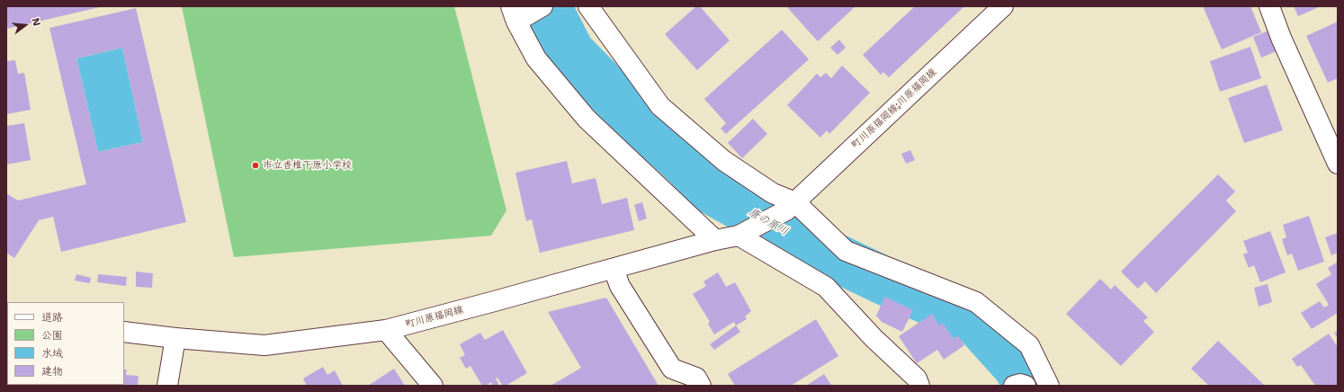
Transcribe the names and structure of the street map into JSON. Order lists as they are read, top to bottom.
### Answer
{
  "streets": {
    "street": ["町川原福岡線;川原福岡線", "町川原福岡線"]
  },
  "crossings": [
    ["町川原福岡線;川原福岡線", "町川原福岡線"]
  ],
  "water": ["唐の原川"],
  "places": ["市立香椎下原小学校"],
  "legend": [
    "道路",
    "公園",
    "水域",
    "建物"
  ],
  "north": "right"
}
